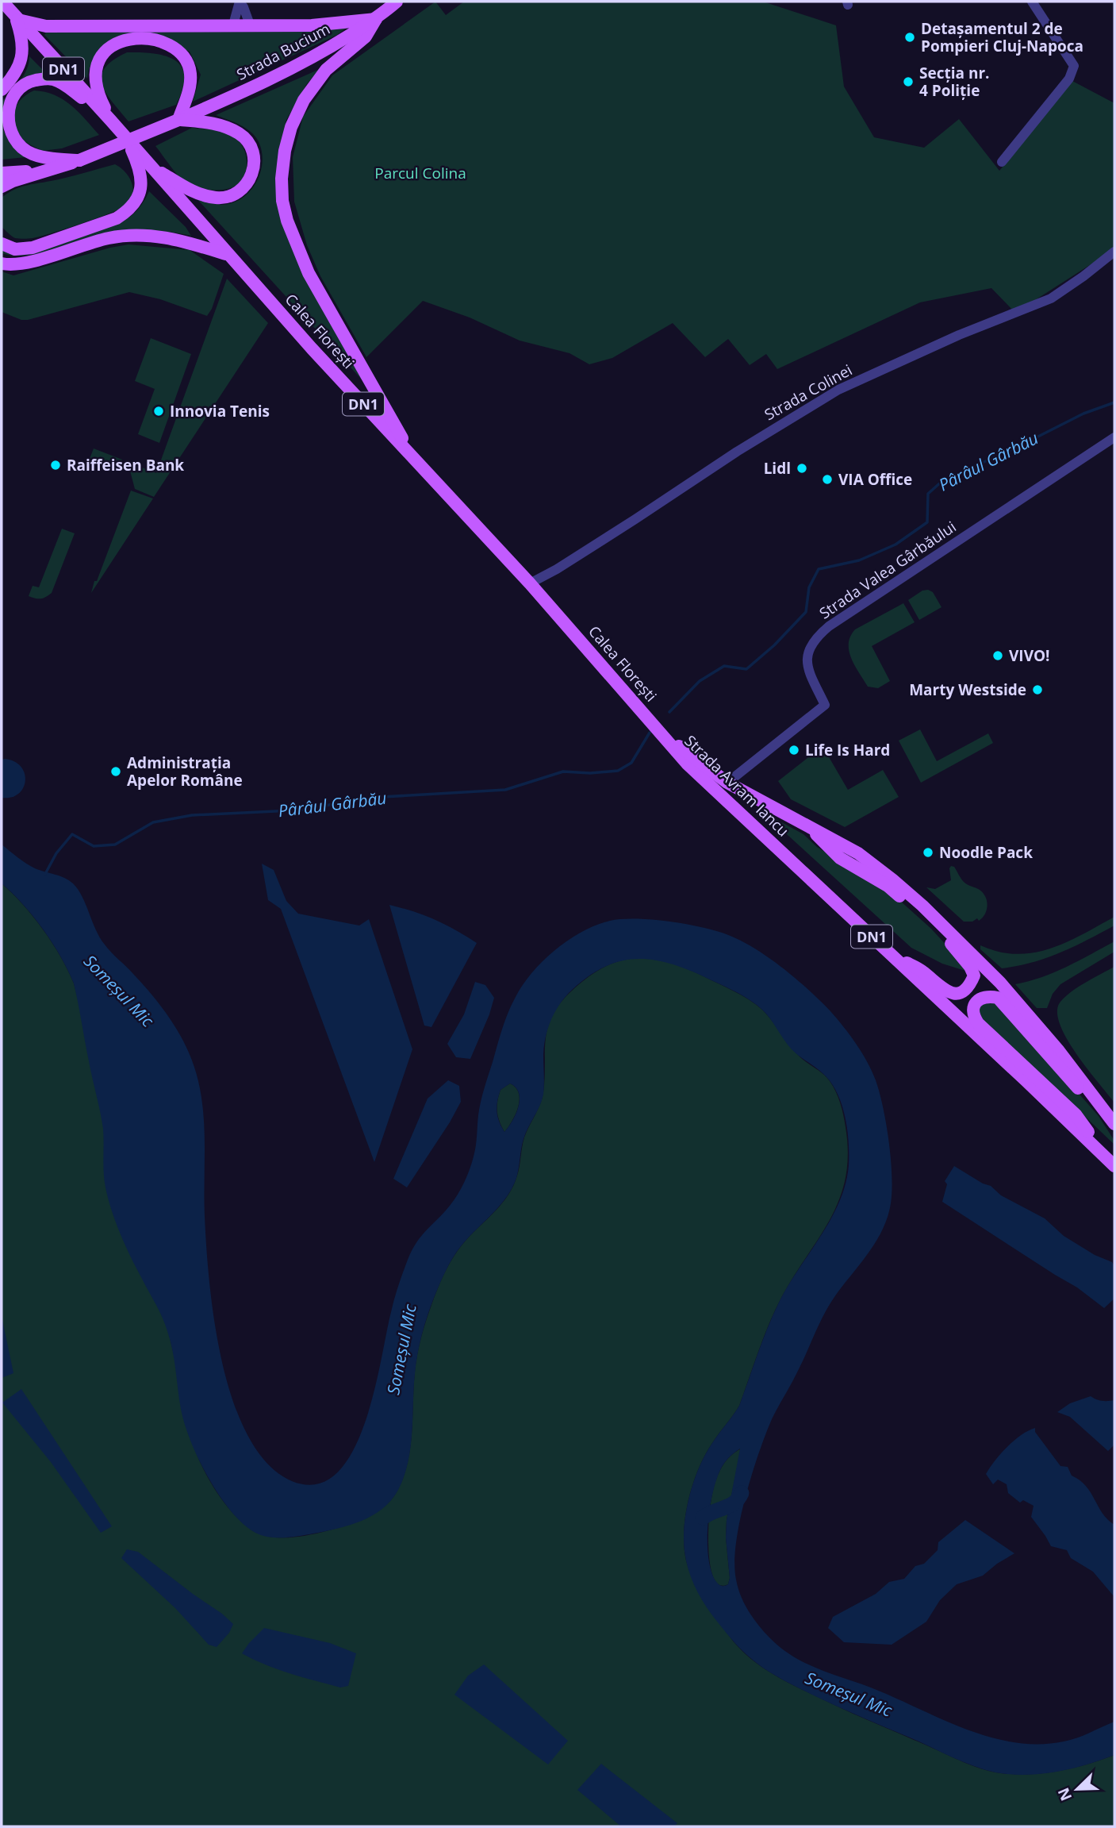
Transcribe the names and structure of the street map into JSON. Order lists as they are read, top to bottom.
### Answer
{
  "streets": {
    "main road": [
      "Strada Bucium",
      "DN1",
      "Calea Florești",
      "Strada Avram Iancu"
    ],
    "street": ["Strada Colinei", "Strada Valea Gârbăului"]
  },
  "crossings": [
    ["Calea Florești", "Strada Colinei"],
    ["Calea Florești", "Strada Avram Iancu"],
    ["Strada Valea Gârbăului", "Strada Avram Iancu"]
  ],
  "water": ["Pârâul Gârbău", "Someșul Mic"],
  "parks": ["Parcul Colina"],
  "places": [
    "Detașamentul 2 de Pompieri Cluj-Napoca",
    "Secția nr. 4 Poliție",
    "Innovia Tenis",
    "Raiffeisen Bank",
    "Lidl",
    "VIA Office",
    "VIVO!",
    "Marty Westside",
    "Life Is Hard",
    "Administrația Apelor Române",
    "Noodle Pack"
  ],
  "north": "bottom left"
}
